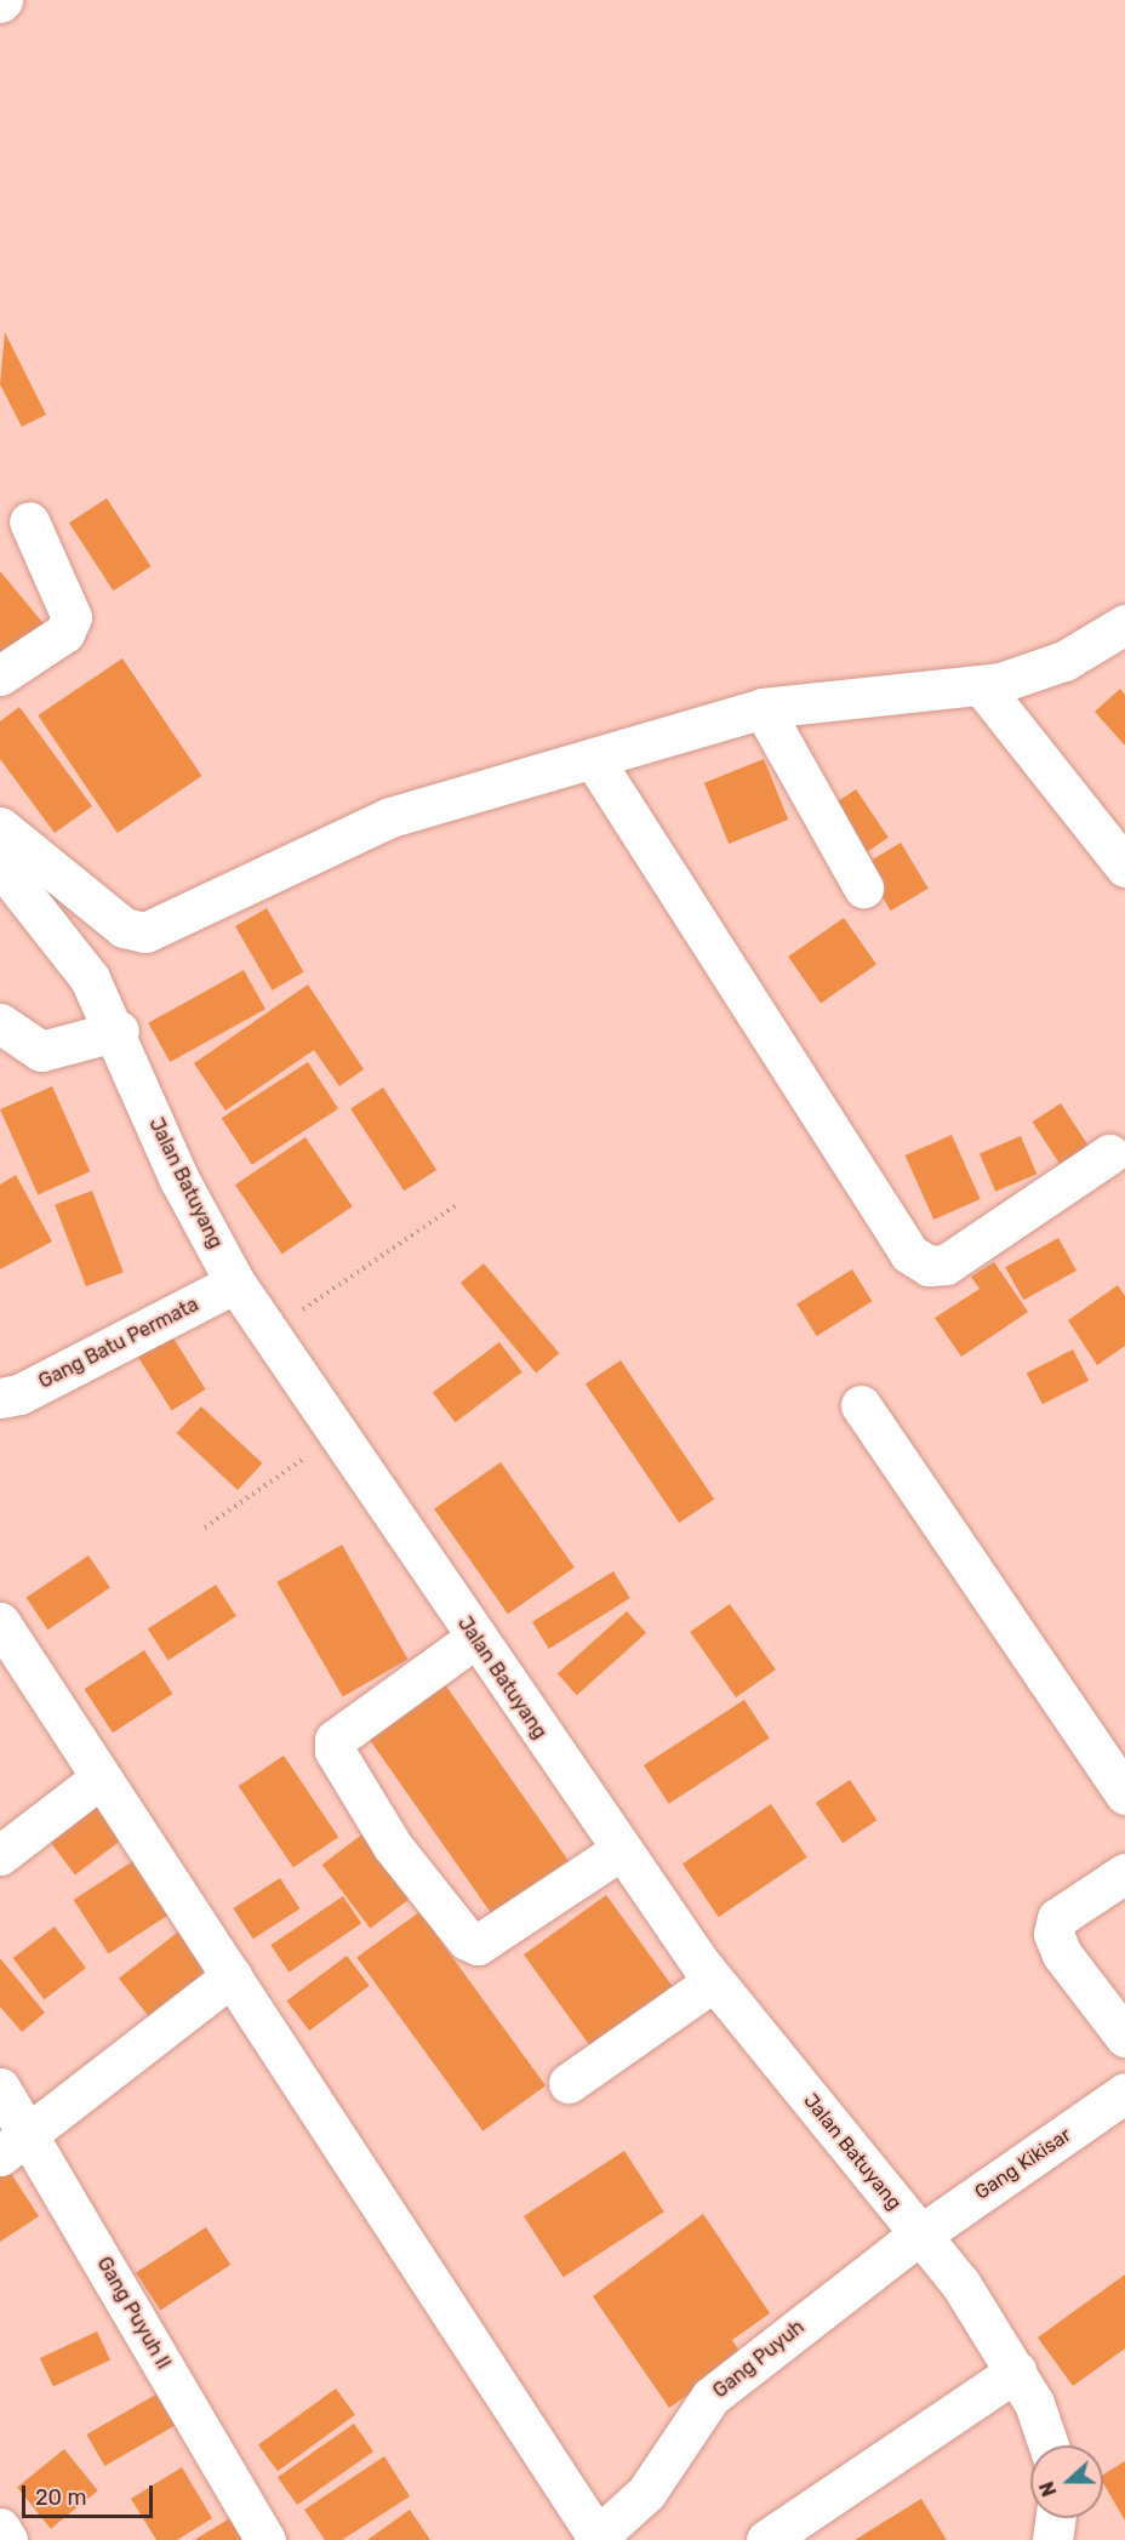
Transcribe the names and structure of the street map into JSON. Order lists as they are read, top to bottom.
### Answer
{
  "streets": {
    "street": [
      "Jalan Batuyang",
      "Gang Batu Permata",
      "Gang Kikisar",
      "Gang Puyuh II",
      "Gang Puyuh"
    ]
  },
  "crossings": [
    ["Jalan Batuyang", "Gang Batu Permata"],
    ["Jalan Batuyang", "Gang Kikisar"],
    ["Jalan Batuyang", "Gang Puyuh"],
    ["Gang Kikisar", "Gang Puyuh"]
  ],
  "scale_bar": "20 m",
  "north": "left"
}
